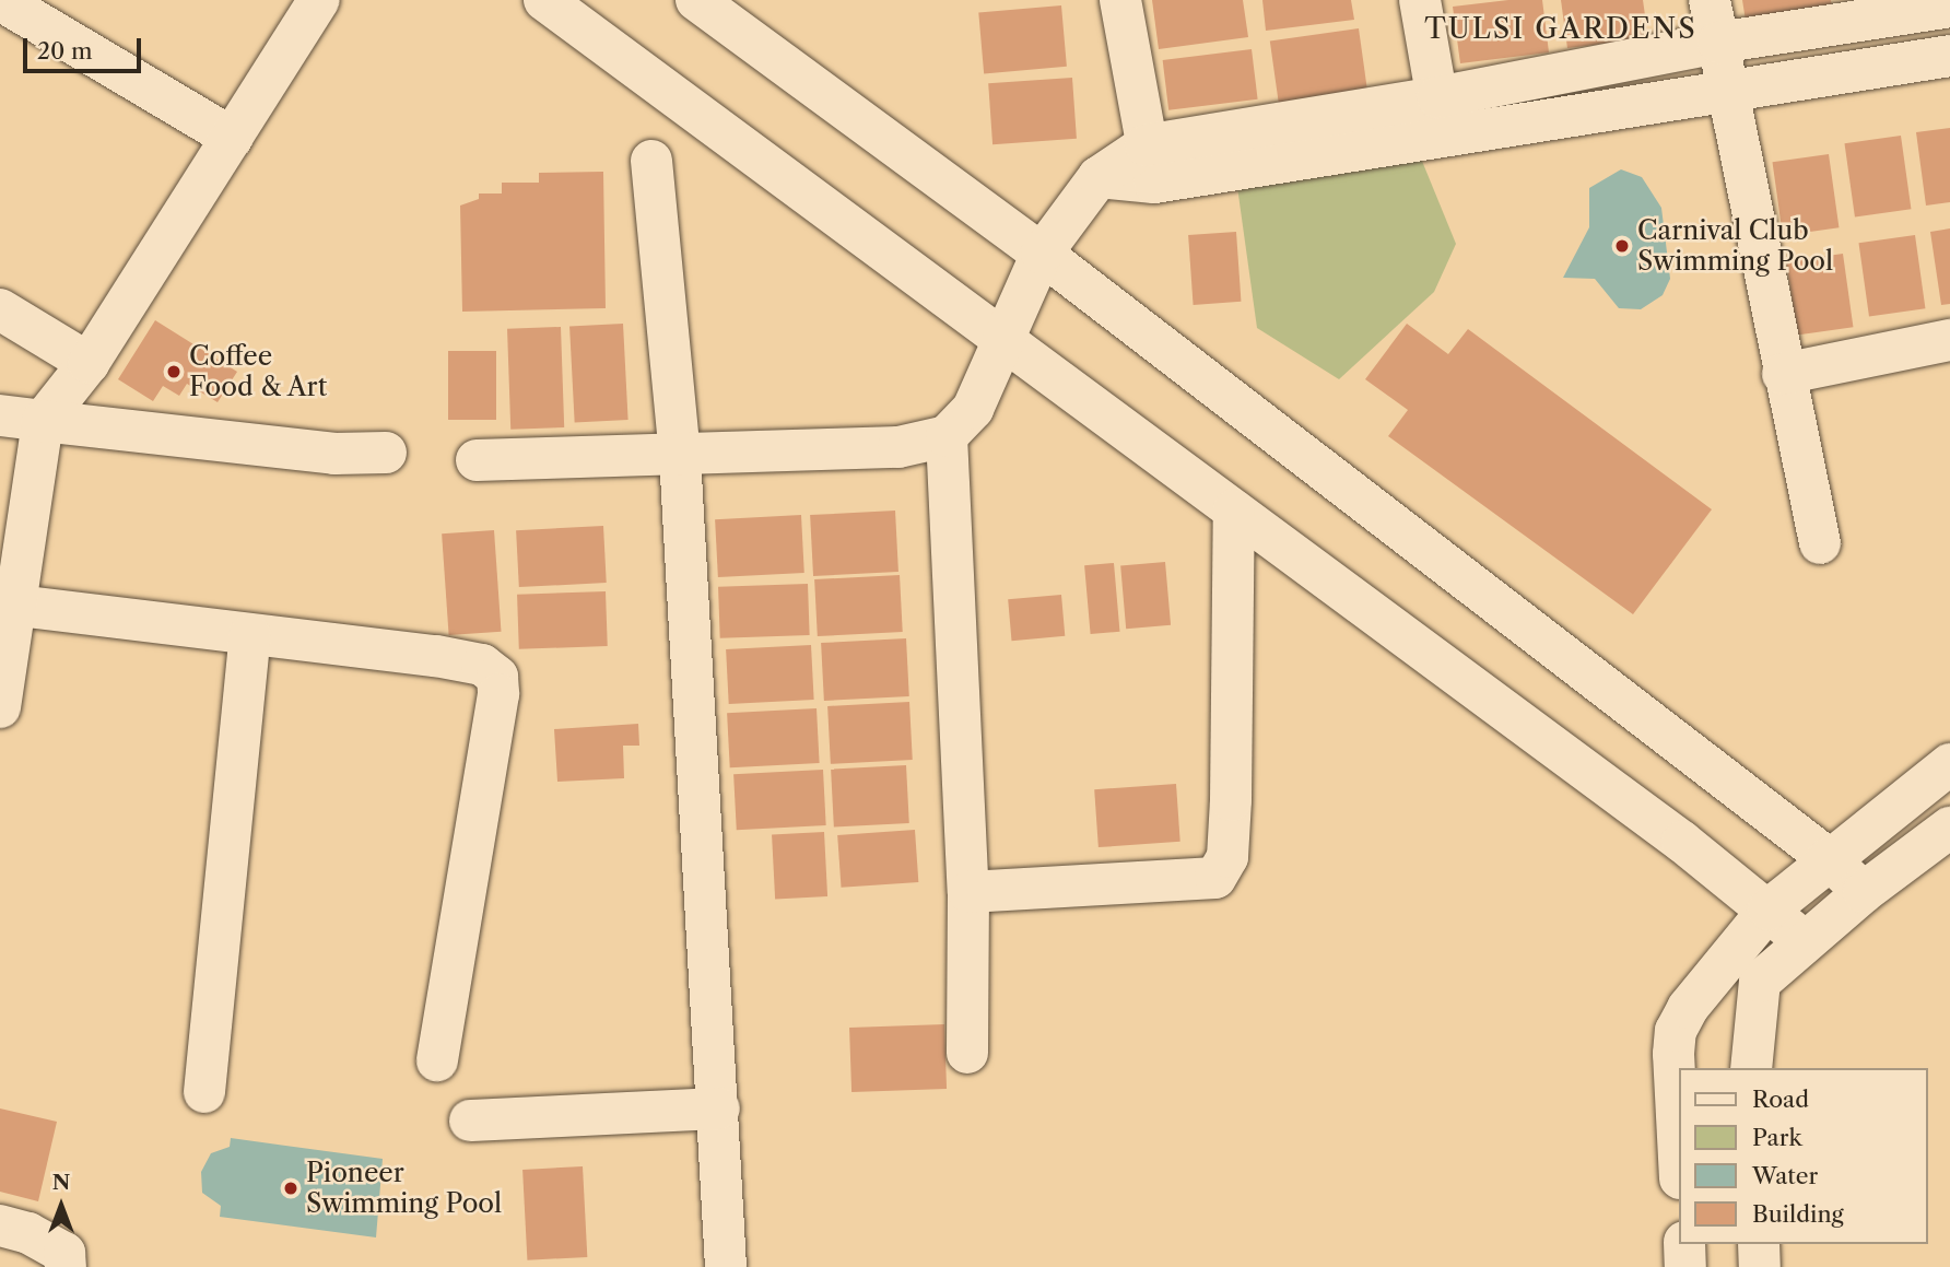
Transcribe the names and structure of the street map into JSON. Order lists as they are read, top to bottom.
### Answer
{
  "districts": ["TULSI GARDENS"],
  "places": ["Carnival Club Swimming Pool", "Coffee Food & Art", "Pioneer Swimming Pool"],
  "legend": [
    "Road",
    "Park",
    "Water",
    "Building"
  ],
  "scale_bar": "20 m",
  "north": "top"
}
